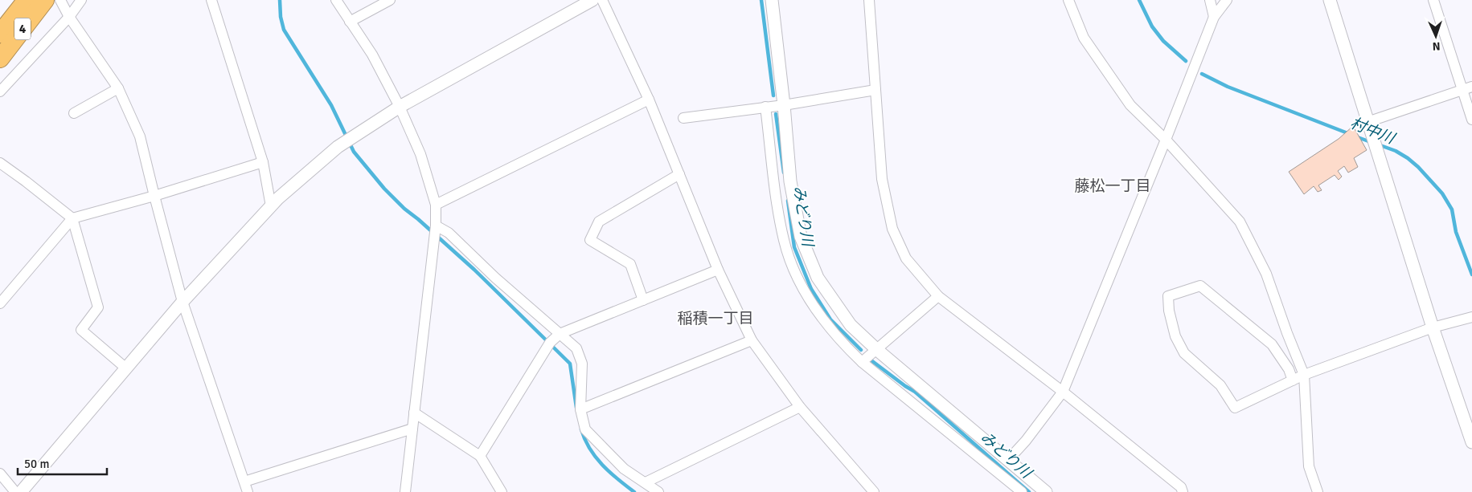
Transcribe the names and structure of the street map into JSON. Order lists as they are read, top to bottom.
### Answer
{
  "streets": {
    "highway": ["4"]
  },
  "districts": ["藤松一丁目", "稲積一丁目"],
  "water": ["村中川", "みどり川"],
  "scale_bar": "50 m",
  "north": "bottom"
}
